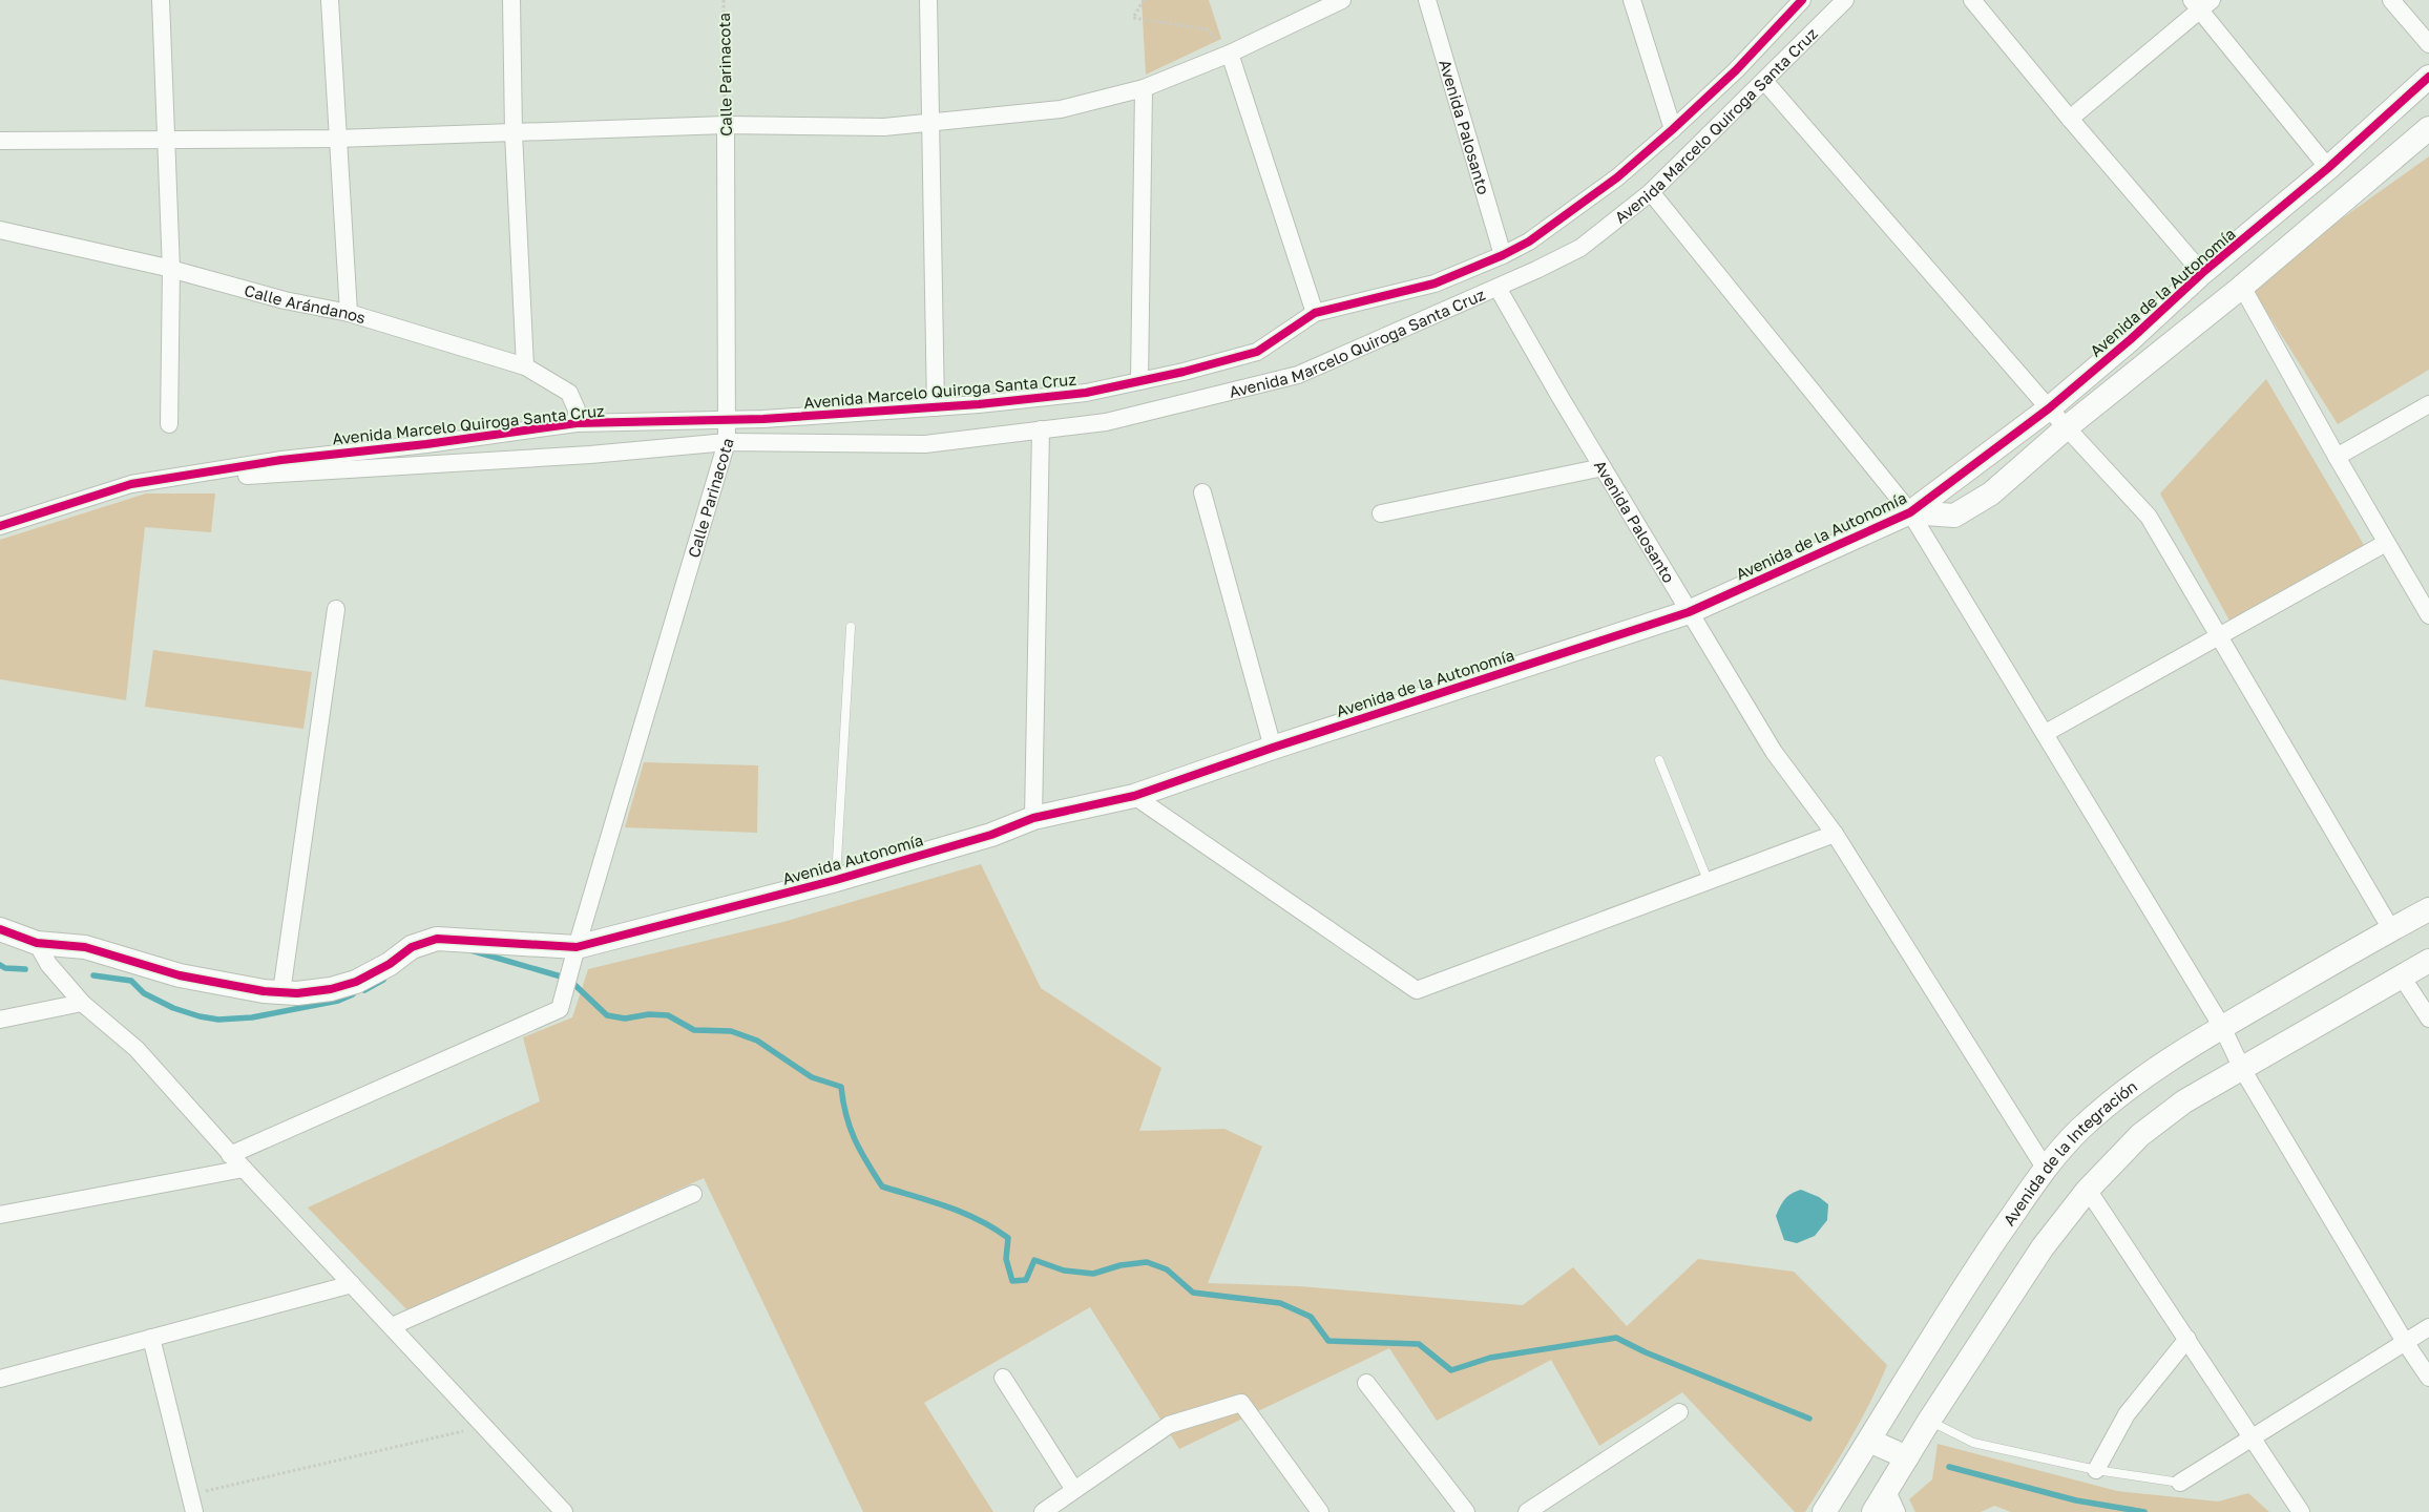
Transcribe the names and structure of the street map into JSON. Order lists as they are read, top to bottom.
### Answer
{
  "streets": {
    "street": [
      "Calle Parinacota",
      "Avenida Marcelo Quiroga Santa Cruz",
      "Avenida Palosanto",
      "Avenida de la Autonomía",
      "Calle Arándanos",
      "Avenida Autonomía",
      "Avenida de la Integración"
    ]
  },
  "crossings": [
    ["Calle Parinacota", "Avenida Marcelo Quiroga Santa Cruz"],
    ["Calle Parinacota", "Avenida Autonomía"],
    ["Avenida Marcelo Quiroga Santa Cruz", "Avenida Palosanto"],
    ["Avenida Marcelo Quiroga Santa Cruz", "Calle Arándanos"],
    ["Avenida Palosanto", "Avenida de la Autonomía"],
    ["Avenida Palosanto", "Avenida de la Integración"],
    ["Avenida de la Autonomía", "Avenida Autonomía"]
  ]
}
